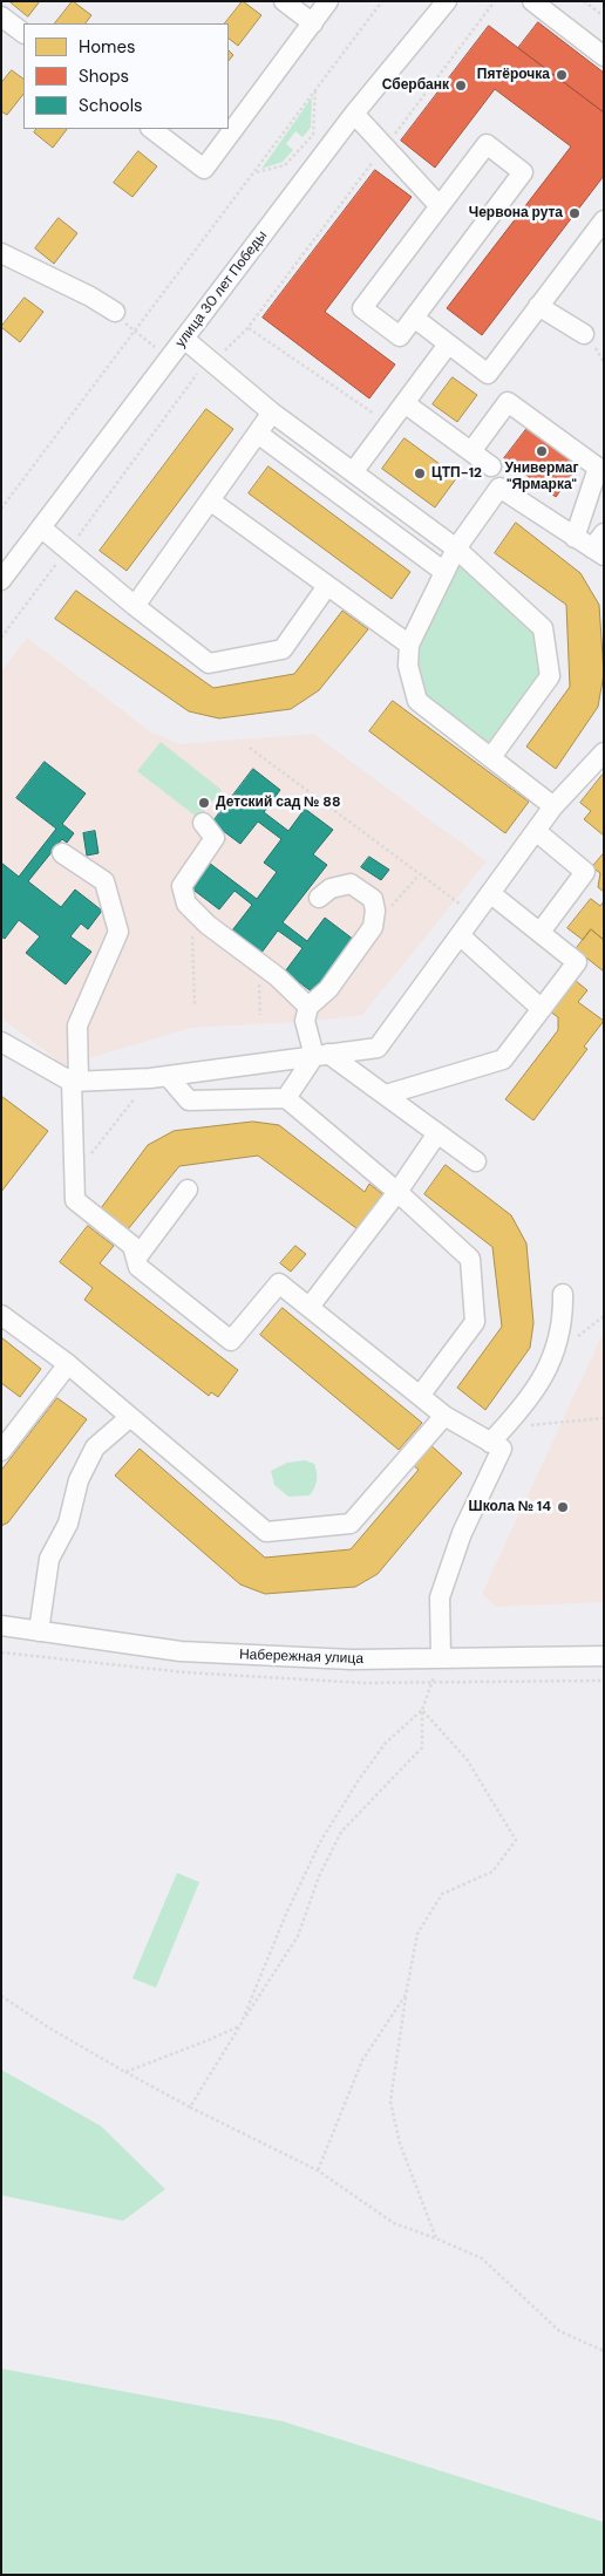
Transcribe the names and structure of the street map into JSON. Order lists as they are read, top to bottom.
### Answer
{
  "streets": {
    "street": ["улица 30 лет Победы", "Набережная улица"]
  },
  "places": [
    "Пятёрочка",
    "Сбербанк",
    "Червона рута",
    "Универмаг \"Ярмарка\"",
    "ЦТП-12",
    "Детский сад № 88",
    "Школа № 14"
  ],
  "legend": ["Homes", "Shops", "Schools"]
}
